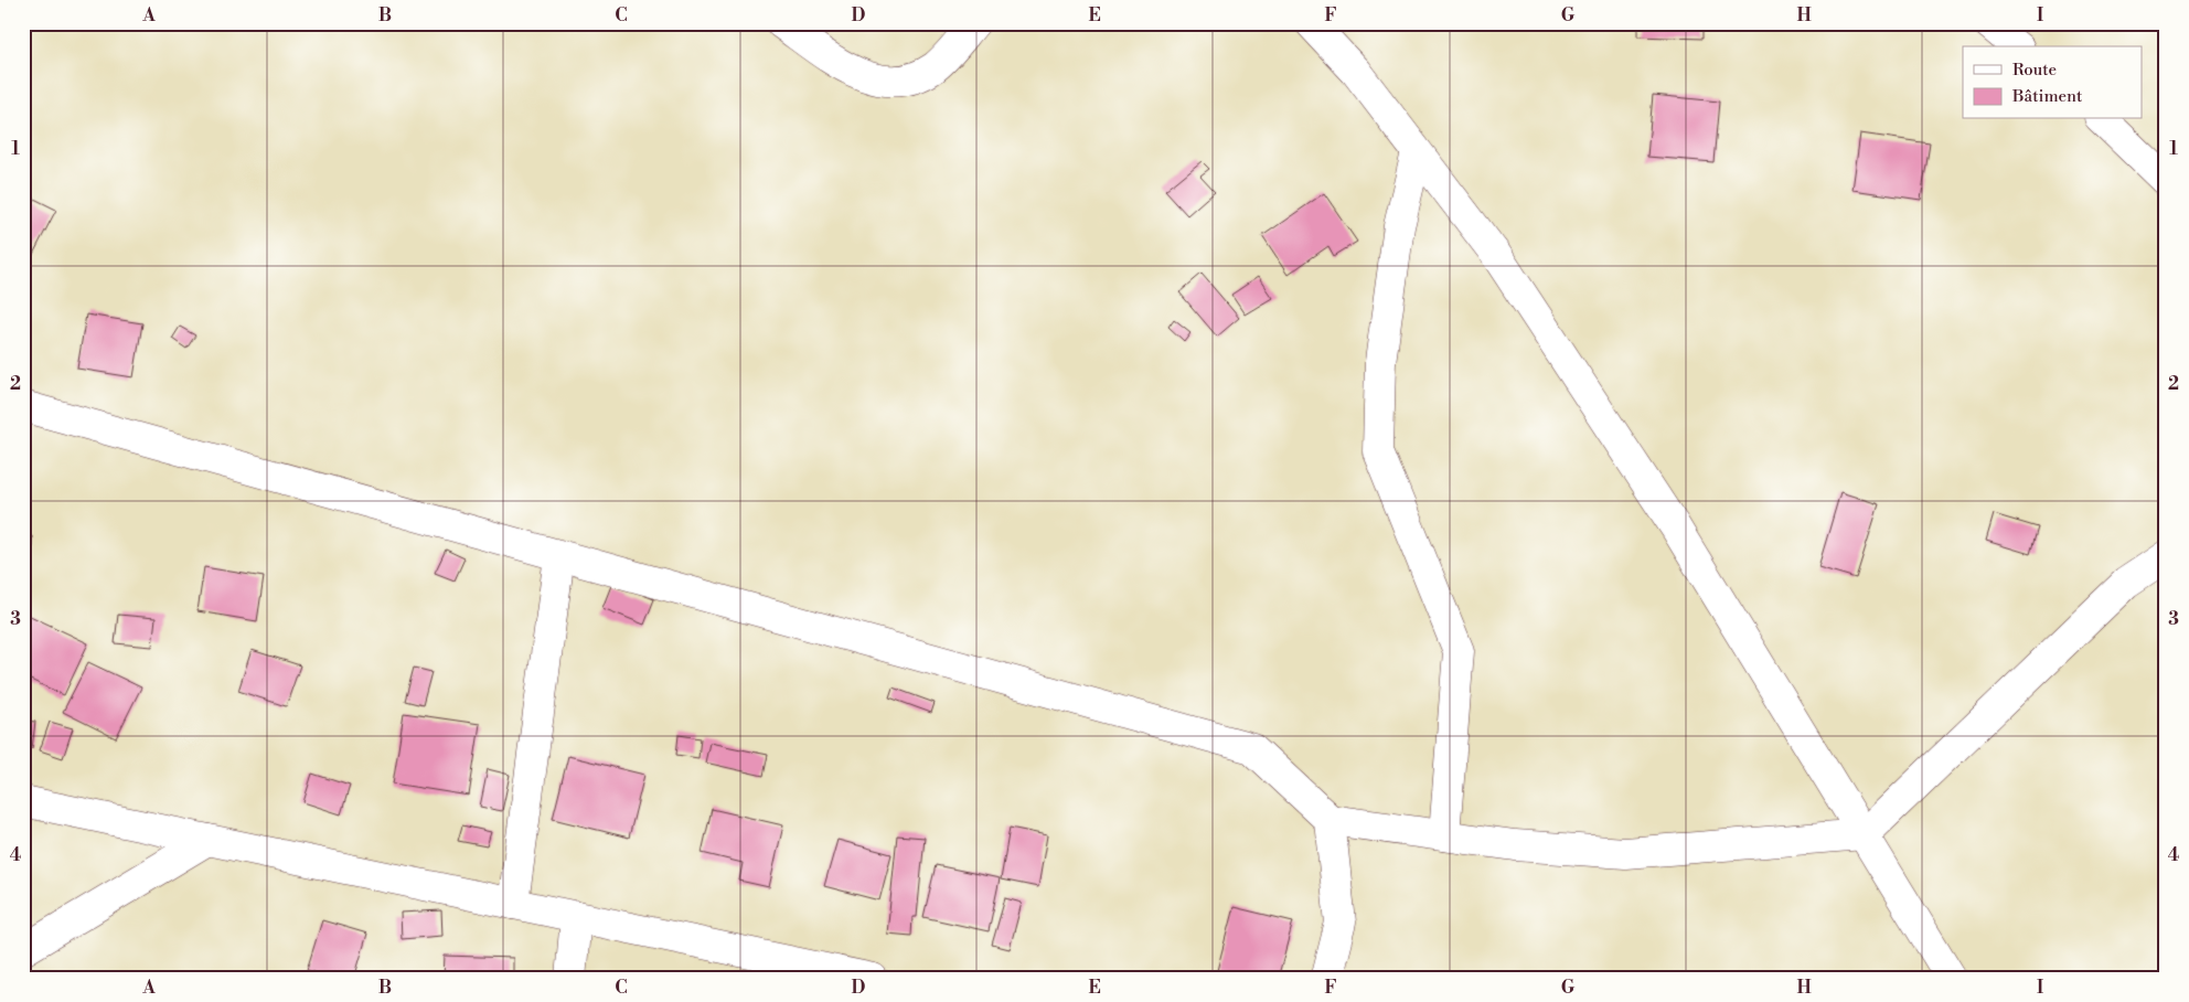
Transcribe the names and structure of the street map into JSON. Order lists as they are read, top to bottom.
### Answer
{
  "legend": ["Route", "Bâtiment"],
  "grid": {
    "columns": [
      "A",
      "B",
      "C",
      "D",
      "E",
      "F",
      "G",
      "H",
      "I"
    ],
    "rows": [
      "1",
      "2",
      "3",
      "4"
    ]
  }
}
